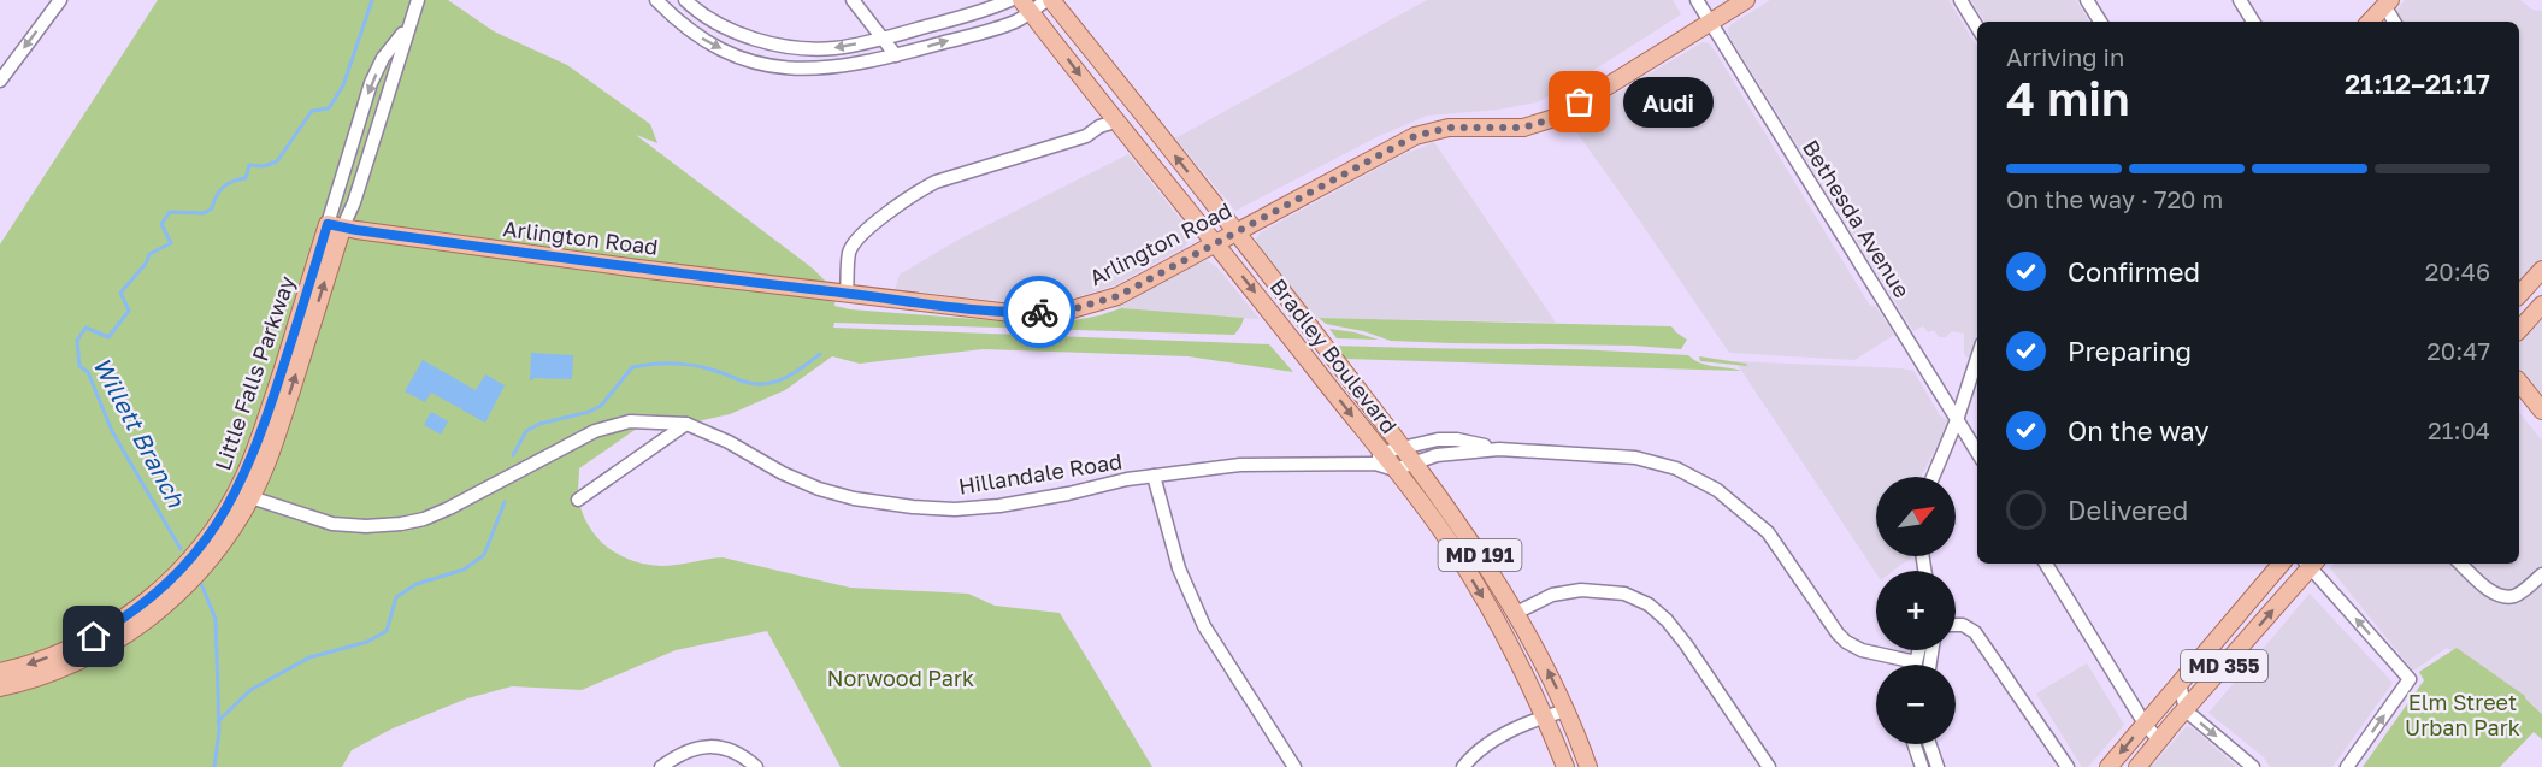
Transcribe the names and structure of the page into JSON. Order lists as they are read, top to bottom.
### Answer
{
  "streets": {
    "main road": [
      "Arlington Road",
      "Bradley Boulevard",
      "Little Falls Parkway",
      "MD 191",
      "MD 355"
    ],
    "street": ["Bethesda Avenue", "Hillandale Road"]
  },
  "crossings": [
    ["Bethesda Avenue", "Arlington Road"],
    ["Arlington Road", "Bradley Boulevard"],
    ["Arlington Road", "Little Falls Parkway"],
    ["Bradley Boulevard", "Hillandale Road"],
    ["Little Falls Parkway", "Hillandale Road"]
  ],
  "water": ["Willett Branch"],
  "parks": ["Norwood Park", "Elm Street Urban Park"],
  "places": ["Audi"],
  "north": "top right",
  "page": {
    "heading": ["4 min", "Arriving in", "21:12–21:17"],
    "bubble": "Audi",
    "bar": "On the way · 720 m",
    "list": [
      ["Confirmed", "20:46"],
      ["Preparing", "20:47"],
      ["On the way", "21:04"],
      "Delivered"
    ],
    "map_buttons": ["+", "−"]
  }
}
